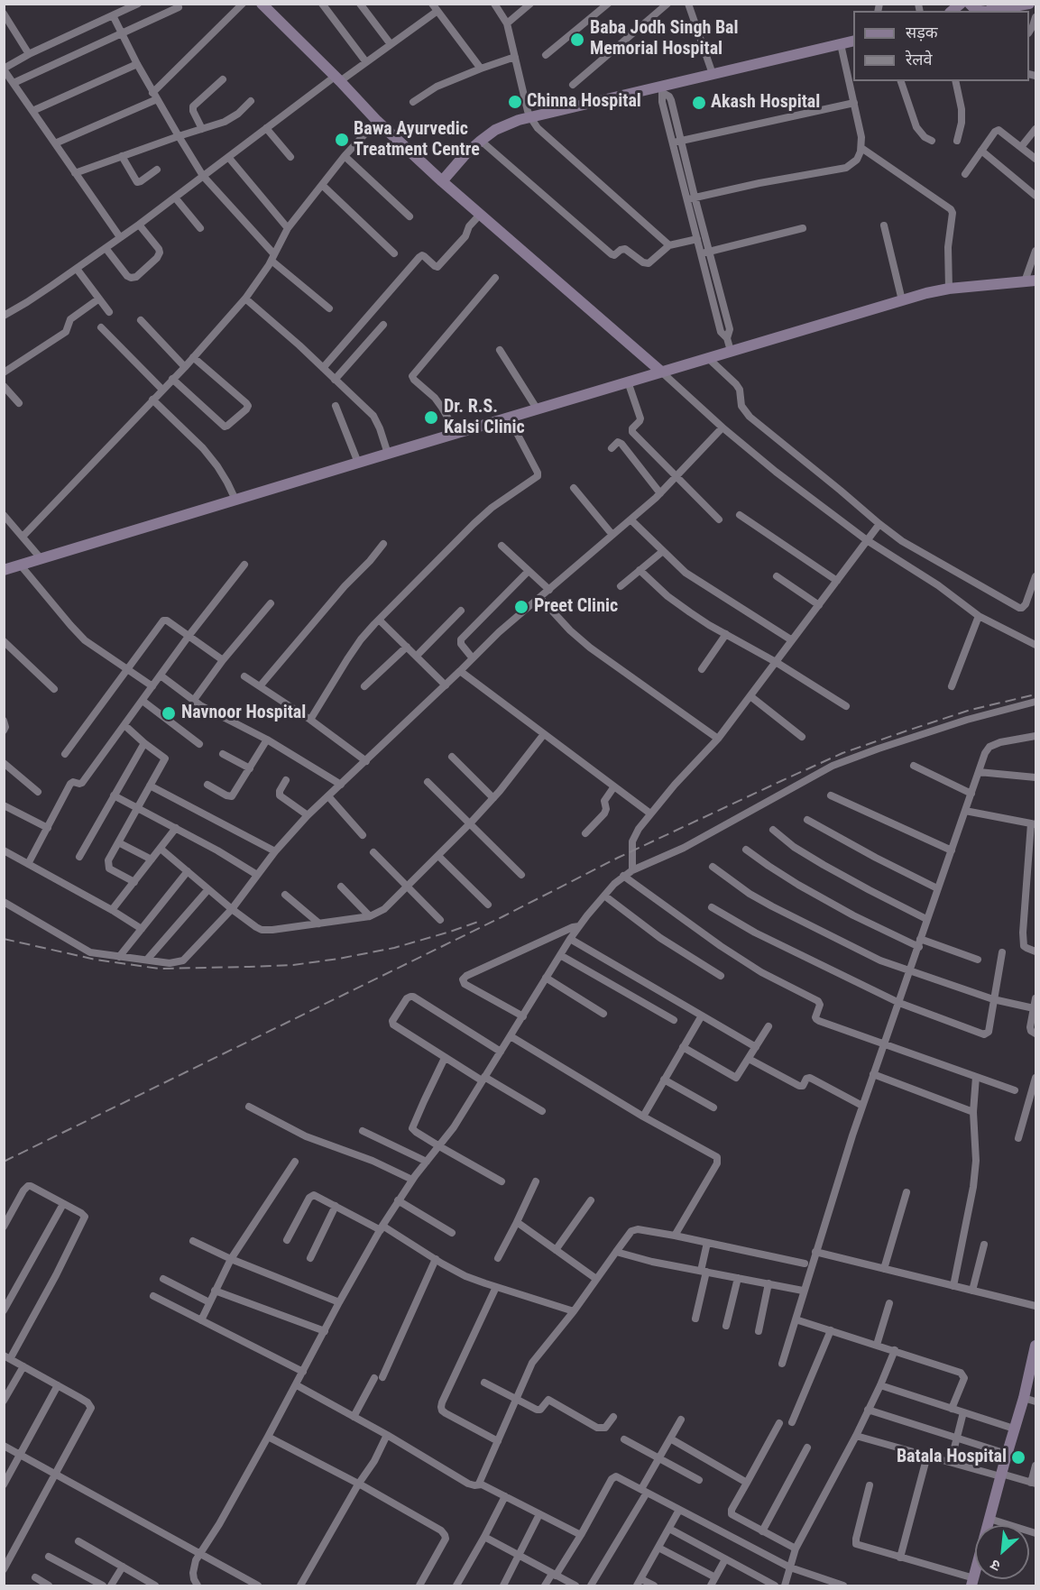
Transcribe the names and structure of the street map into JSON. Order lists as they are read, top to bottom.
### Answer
{
  "places": [
    "Baba Jodh Singh Bal Memorial Hospital",
    "Chinna Hospital",
    "Akash Hospital",
    "Bawa Ayurvedic Treatment Centre",
    "Dr. R.S. Kalsi Clinic",
    "Preet Clinic",
    "Navnoor Hospital",
    "Batala Hospital"
  ],
  "legend": ["सड़क", "रेलवे"],
  "north": "bottom left"
}
